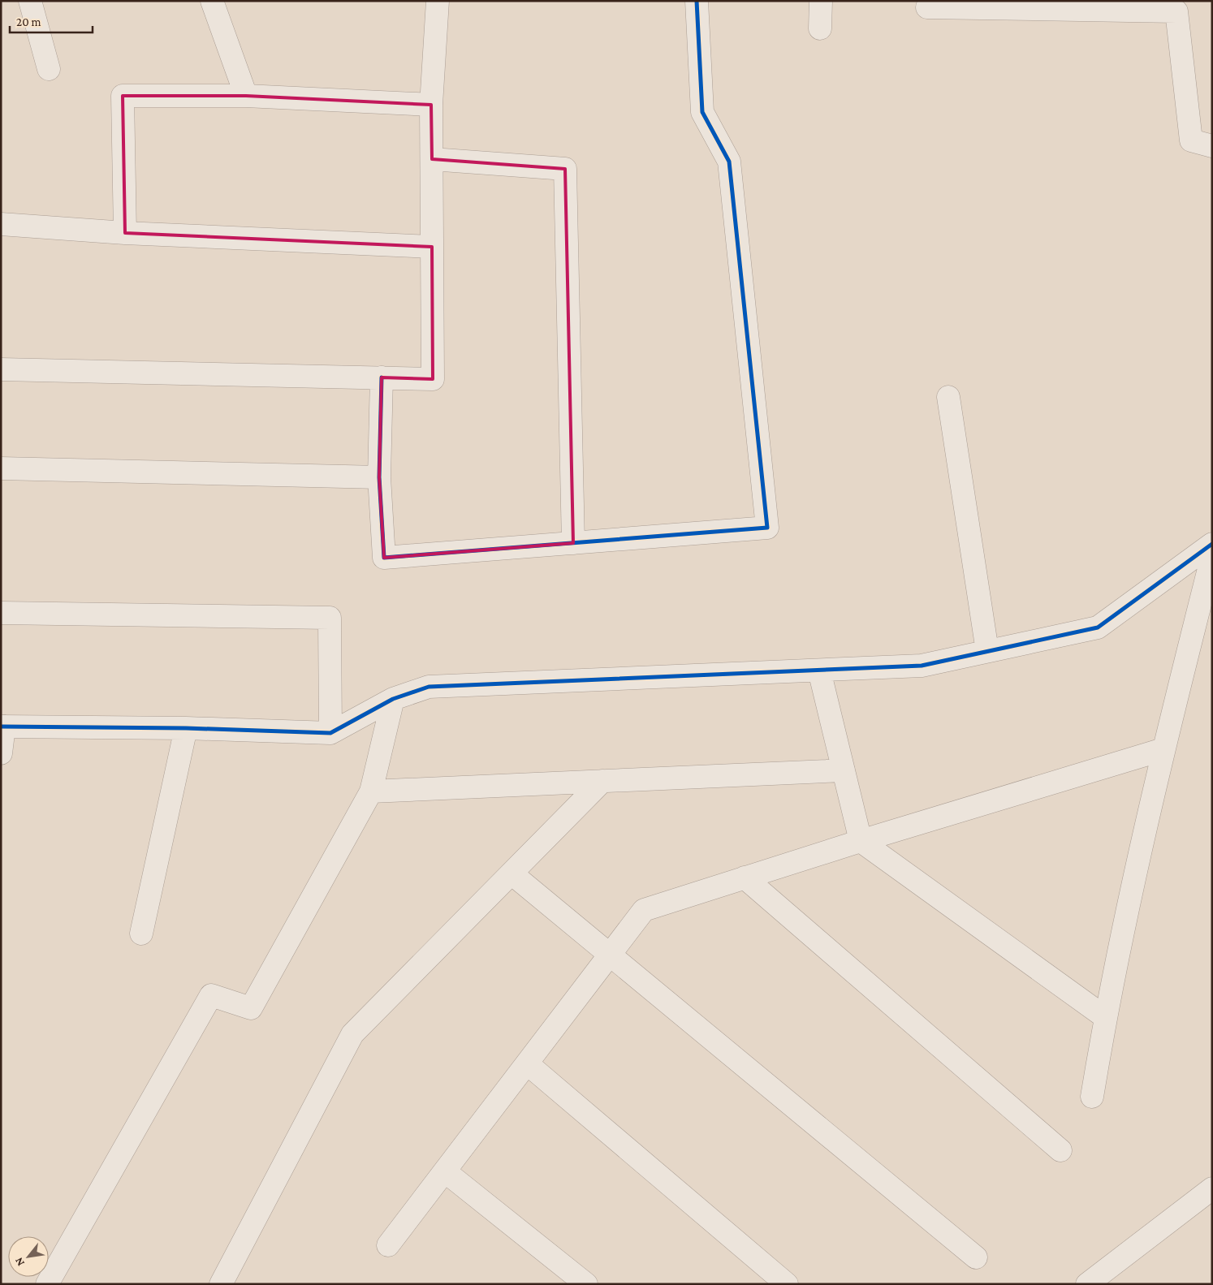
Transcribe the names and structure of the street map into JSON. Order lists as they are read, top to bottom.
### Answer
{
  "scale_bar": "20 m",
  "north": "bottom left"
}
